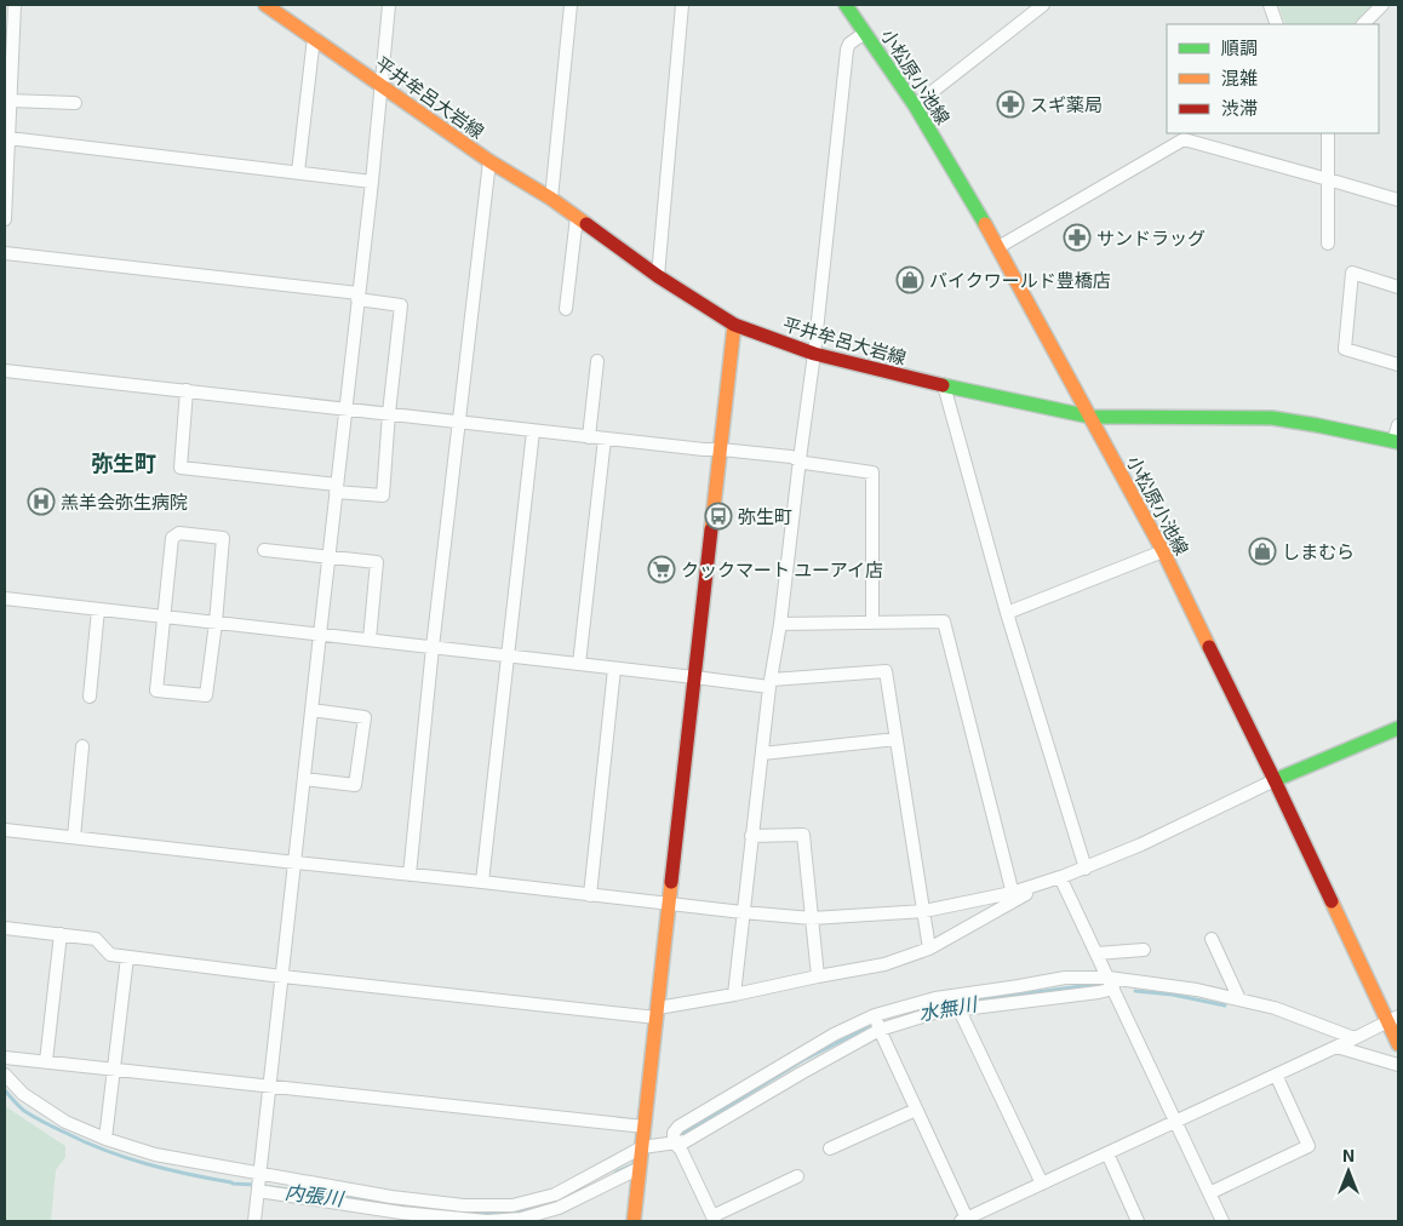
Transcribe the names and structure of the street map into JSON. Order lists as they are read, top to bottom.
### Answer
{
  "streets": {
    "main road": ["小松原小池線", "平井牟呂大岩線"]
  },
  "crossings": [
    ["小松原小池線", "平井牟呂大岩線"]
  ],
  "districts": ["弥生町"],
  "water": ["水無川", "内張川"],
  "places": {
    "pharmacy": ["スギ薬局", "サンドラッグ"],
    "shop": ["バイクワールド豊橋店", "しまむら"],
    "hospital": ["羔羊会弥生病院"],
    "bus stop": ["弥生町"],
    "supermarket": ["クックマート ユーアイ店"]
  },
  "legend": ["順調", "混雑", "渋滞"],
  "north": "top"
}
